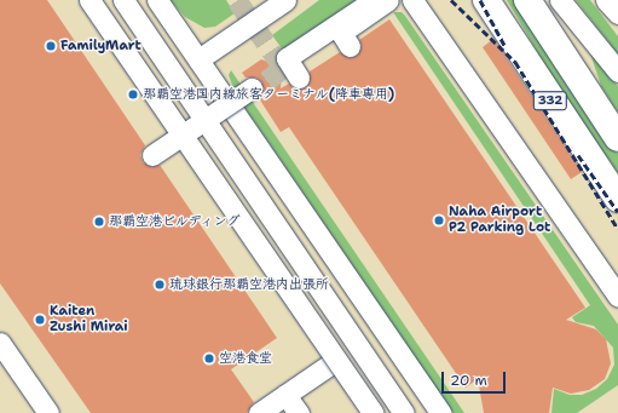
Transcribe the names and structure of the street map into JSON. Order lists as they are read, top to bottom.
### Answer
{
  "streets": {
    "highway": ["332"]
  },
  "places": [
    "FamilyMart",
    "那覇空港国内線旅客ターミナル(降車専用)",
    "Naha Airport P2 Parking Lot",
    "那覇空港ビルディング",
    "琉球銀行那覇空港内出張所",
    "Kaiten Zushi Mirai",
    "空港食堂"
  ],
  "scale_bar": "20 m"
}
